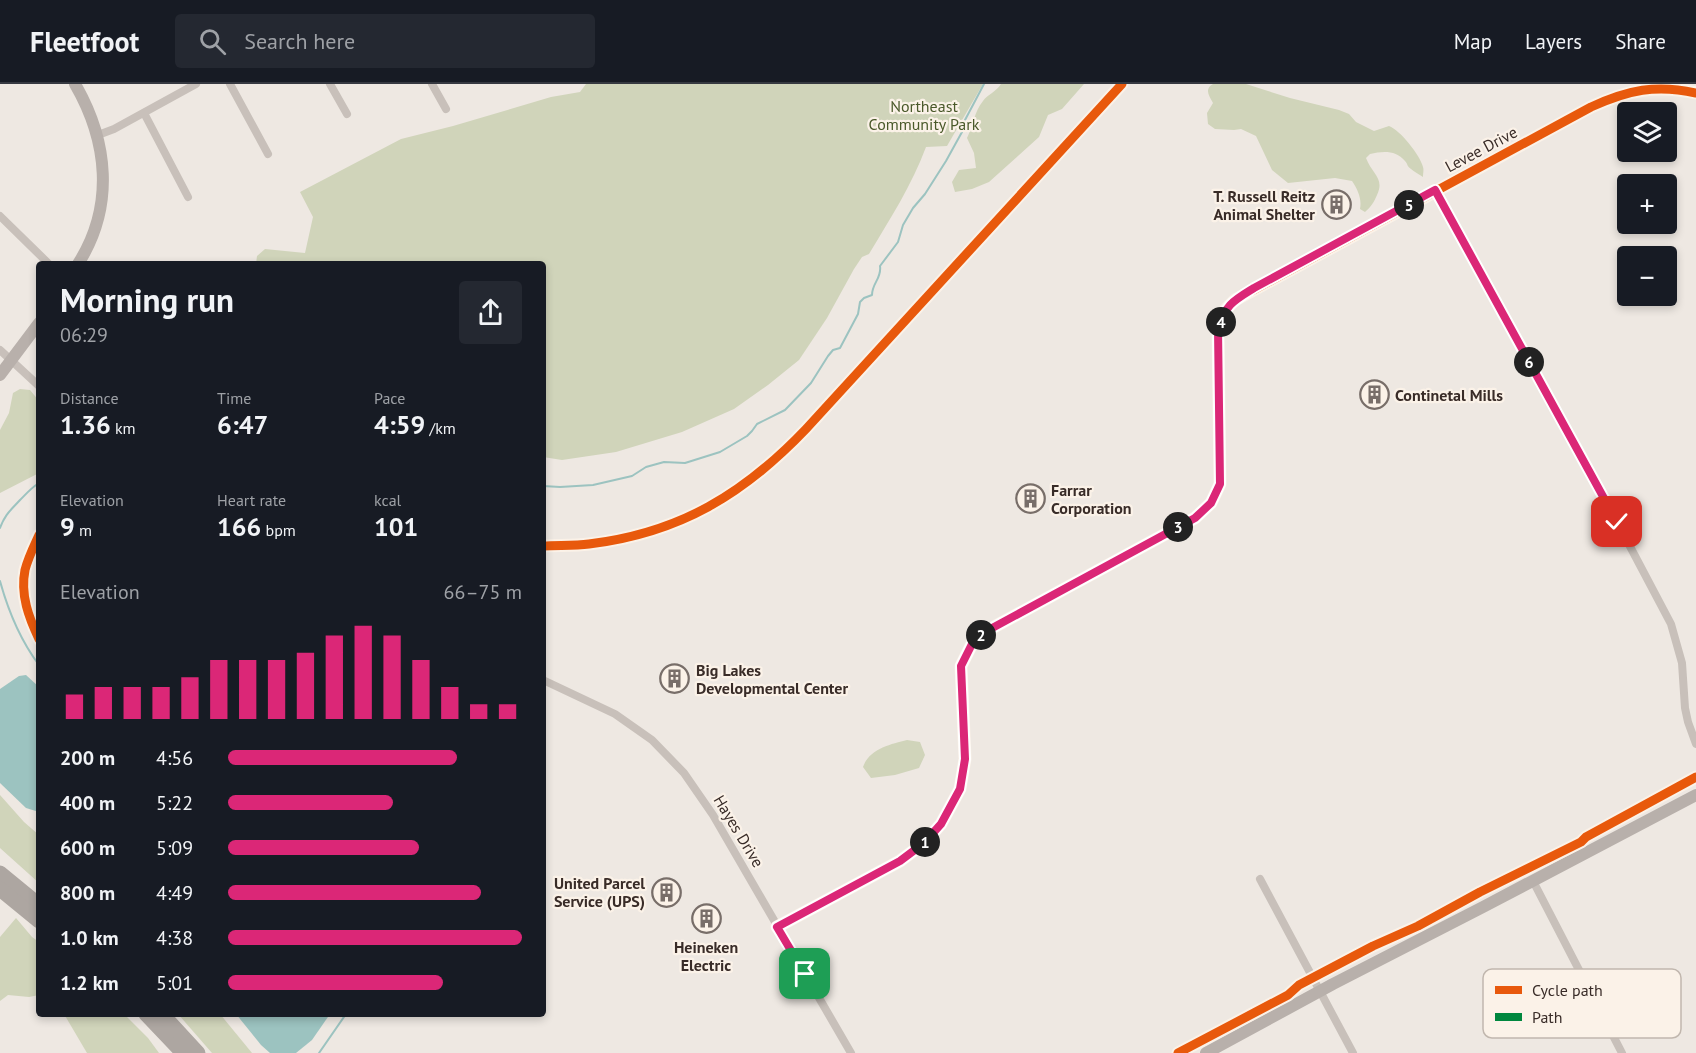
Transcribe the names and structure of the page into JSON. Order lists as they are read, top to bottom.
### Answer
{
  "streets": {
    "street": ["Levee Drive", "Hayes Drive"]
  },
  "crossings": [
    ["Levee Drive", "Hayes Drive"]
  ],
  "parks": ["Northeast Community Park"],
  "places": {
    "building": [
      "T. Russell Reitz Animal Shelter",
      "Continetal Mills",
      "Farrar Corporation",
      "Big Lakes Developmental Center",
      "United Parcel Service (UPS)",
      "Heineken Electric"
    ]
  },
  "legend": ["Cycle path", "Path"],
  "page": {
    "header": "Fleetfoot",
    "search": "Search here",
    "nav": ["Map", "Layers", "Share"],
    "map_buttons": ["+", "−"],
    "pins": [
      "5",
      "4",
      "6",
      "3",
      "2",
      "1"
    ],
    "heading": ["Morning run", "06:29"],
    "stats": [
      ["Distance", "1.36 km"],
      ["Time", "6:47"],
      ["Pace", "4:59 /km"],
      ["Elevation", "9 m"],
      ["Heart rate", "166 bpm"],
      ["kcal", "101"]
    ],
    "chart": ["Elevation", "66–75 m"],
    "list": [
      {
        "name": "200 m",
        "note": "4:56"
      },
      {
        "name": "400 m",
        "note": "5:22"
      },
      {
        "name": "600 m",
        "note": "5:09"
      },
      {
        "name": "800 m",
        "note": "4:49"
      },
      {
        "name": "1.0 km",
        "note": "4:38"
      },
      {
        "name": "1.2 km",
        "note": "5:01"
      }
    ]
  }
}
